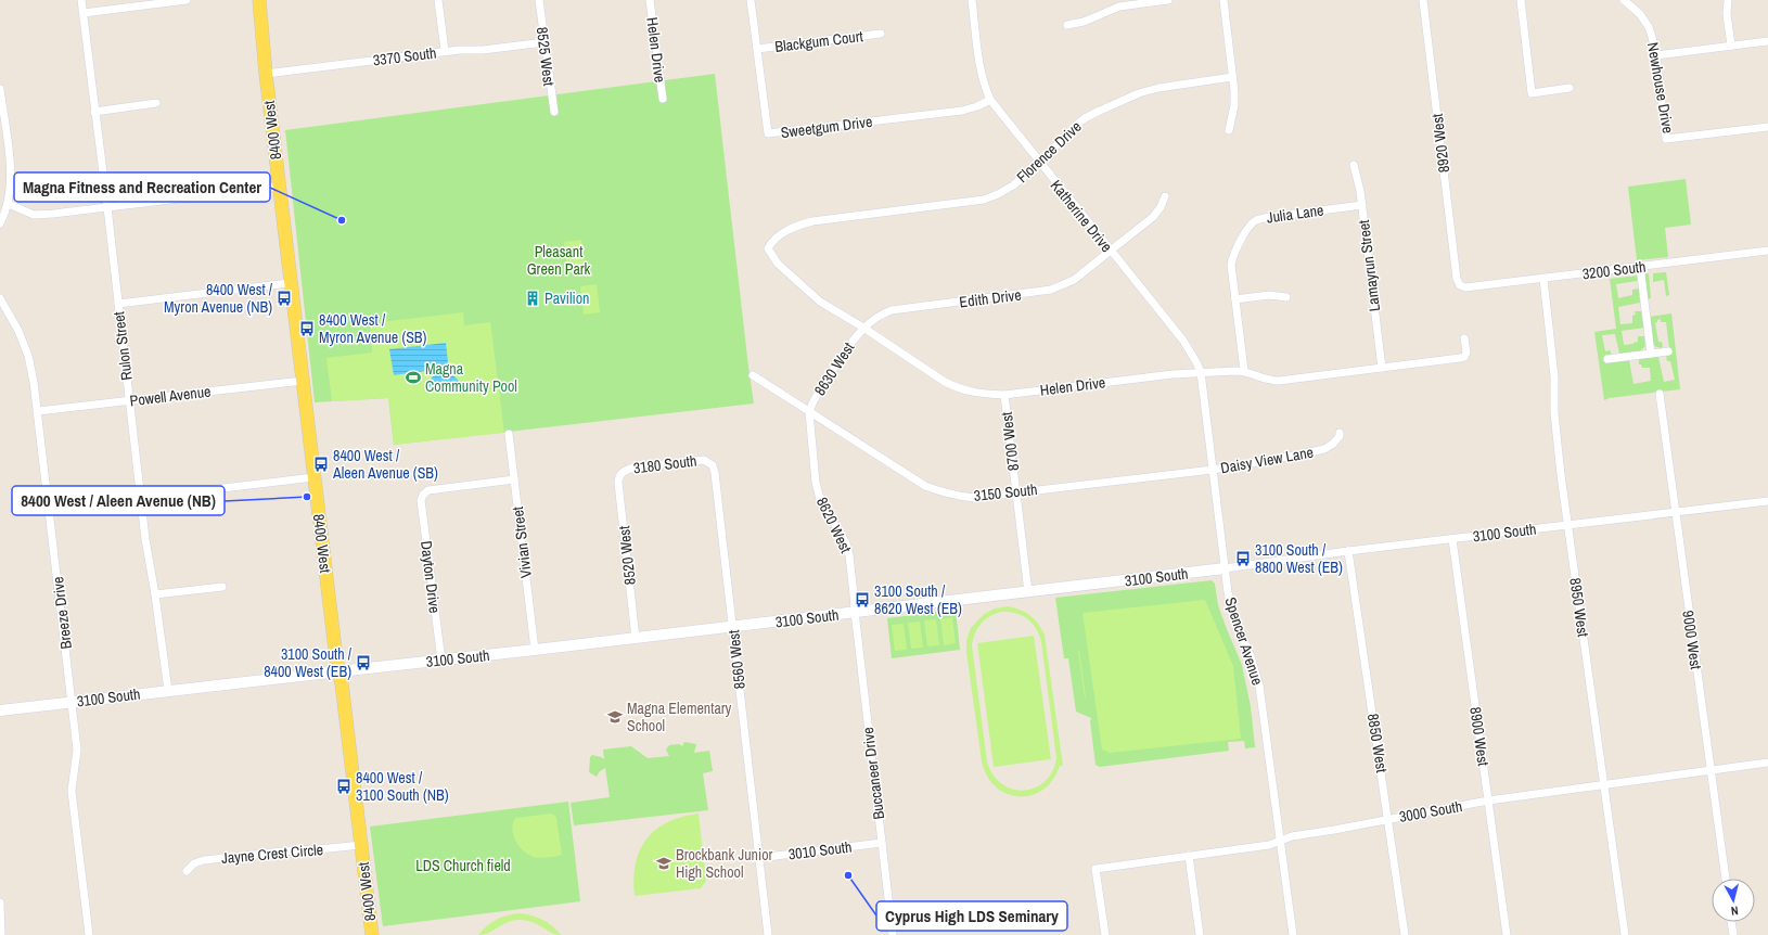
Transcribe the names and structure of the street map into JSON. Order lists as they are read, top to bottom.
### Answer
{
  "streets": {
    "main road": ["8400 West"],
    "street": [
      "Blackgum Court",
      "Helen Drive",
      "3370 South",
      "8525 West",
      "Newhouse Drive",
      "Sweetgum Drive",
      "8920 West",
      "Florence Drive",
      "Julia Lane",
      "Katherine Drive",
      "Lamayrun Street",
      "3200 South",
      "Edith Drive",
      "Rulon Street",
      "8630 West",
      "Powell Avenue",
      "8700 West",
      "Daisy View Lane",
      "3180 South",
      "3150 South",
      "8620 West",
      "3100 South",
      "Vivian Street",
      "8520 West",
      "Dayton Drive",
      "8950 West",
      "Breeze Drive",
      "9000 West",
      "Spencer Avenue",
      "8560 West",
      "8900 West",
      "8850 West",
      "Buccaneer Drive",
      "3000 South",
      "3010 South",
      "Jayne Crest Circle"
    ]
  },
  "crossings": [
    ["Blackgum Court", "Sweetgum Drive"],
    ["Helen Drive", "Florence Drive"],
    ["Helen Drive", "Julia Lane"],
    ["Helen Drive", "Katherine Drive"],
    ["Helen Drive", "Lamayrun Street"],
    ["Helen Drive", "Edith Drive"],
    ["Helen Drive", "8630 West"],
    ["Helen Drive", "8700 West"],
    ["Helen Drive", "Spencer Avenue"],
    ["3370 South", "8525 West"],
    ["3370 South", "8400 West"],
    ["Sweetgum Drive", "Katherine Drive"],
    ["8400 West", "Powell Avenue"],
    ["8400 West", "3100 South"],
    ["8400 West", "Jayne Crest Circle"],
    ["8920 West", "3200 South"],
    ["Florence Drive", "Katherine Drive"],
    ["Julia Lane", "Lamayrun Street"],
    ["Katherine Drive", "Edith Drive"],
    ["Katherine Drive", "Spencer Avenue"],
    ["3200 South", "8950 West"],
    ["Edith Drive", "8630 West"],
    ["Rulon Street", "Powell Avenue"],
    ["Rulon Street", "3100 South"],
    ["8630 West", "3150 South"],
    ["8630 West", "8620 West"],
    ["Powell Avenue", "Breeze Drive"],
    ["8700 West", "3150 South"],
    ["8700 West", "3100 South"],
    ["Daisy View Lane", "3150 South"],
    ["Daisy View Lane", "Spencer Avenue"],
    ["3180 South", "8520 West"],
    ["3180 South", "8560 West"],
    ["3150 South", "8620 West"],
    ["3150 South", "Spencer Avenue"],
    ["8620 West", "3100 South"],
    ["8620 West", "Buccaneer Drive"],
    ["3100 South", "Vivian Street"],
    ["3100 South", "8520 West"],
    ["3100 South", "Dayton Drive"],
    ["3100 South", "8950 West"],
    ["3100 South", "Breeze Drive"],
    ["3100 South", "9000 West"],
    ["3100 South", "Spencer Avenue"],
    ["3100 South", "8560 West"],
    ["3100 South", "8900 West"],
    ["3100 South", "8850 West"],
    ["3100 South", "Buccaneer Drive"],
    ["Vivian Street", "Dayton Drive"],
    ["8950 West", "3000 South"],
    ["9000 West", "3000 South"],
    ["Spencer Avenue", "3000 South"],
    ["8560 West", "3010 South"],
    ["8900 West", "3000 South"],
    ["8850 West", "3000 South"],
    ["Buccaneer Drive", "3010 South"]
  ],
  "parks": ["Pleasant Green Park", "LDS Church field"],
  "places": {
    "other": ["Magna Fitness and Recreation Center", "8400 West / Aleen Avenue (NB)", "Cyprus High LDS Seminary"],
    "bus stop": [
      "8400 West / Myron Avenue (NB)",
      "8400 West / Myron Avenue (SB)",
      "8400 West / Aleen Avenue (SB)",
      "3100 South / 8800 West (EB)",
      "3100 South / 8620 West (EB)",
      "3100 South / 8400 West (EB)",
      "8400 West / 3100 South (NB)"
    ],
    "building": ["Pavilion"],
    "sports": ["Magna Community Pool"],
    "school or university": ["Magna Elementary School", "Brockbank Junior High School"]
  },
  "north": "bottom"
}
